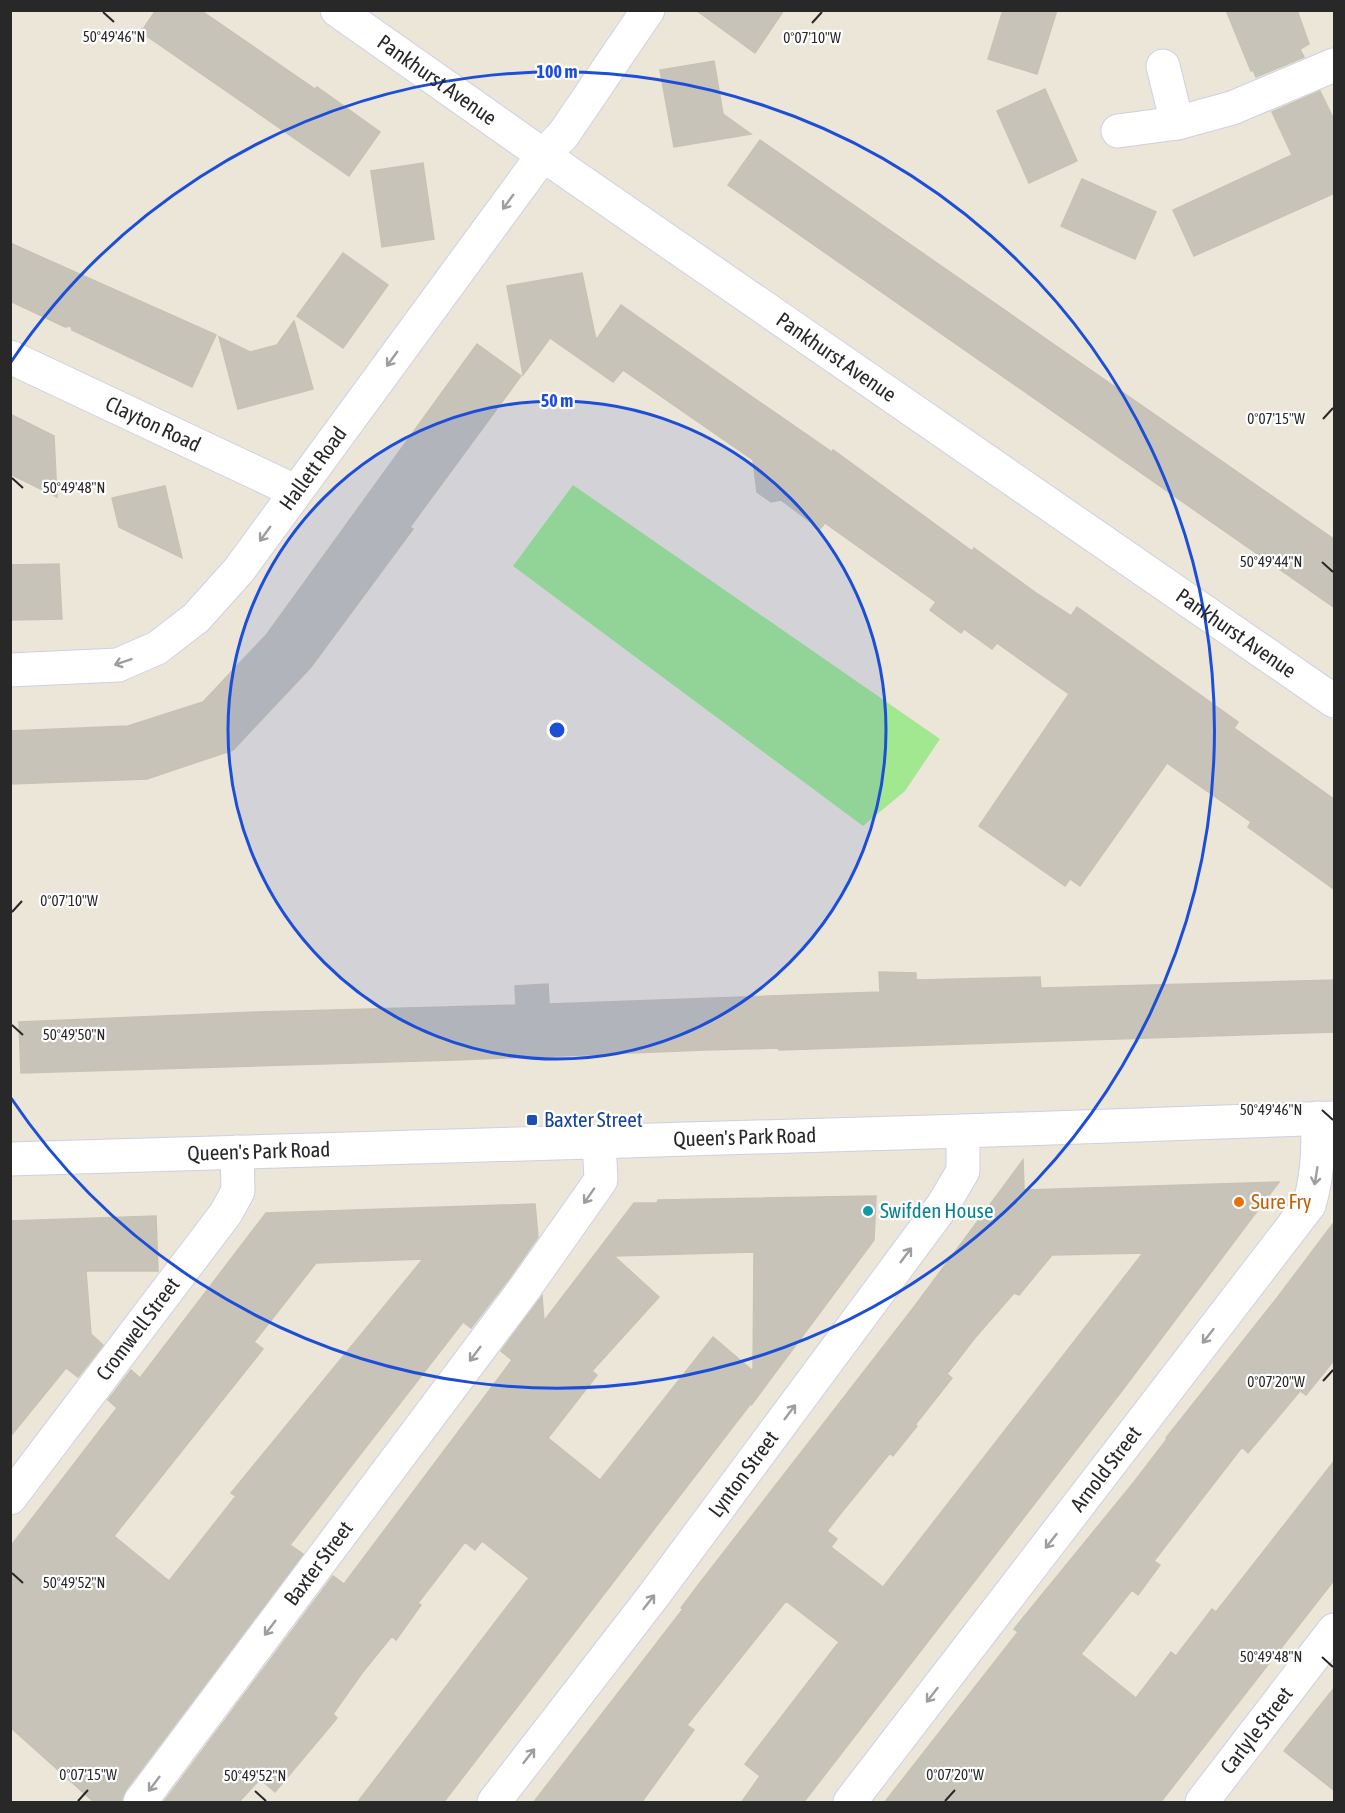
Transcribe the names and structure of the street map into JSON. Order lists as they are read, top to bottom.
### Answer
{
  "streets": {
    "street": [
      "Pankhurst Avenue",
      "Clayton Road",
      "Hallett Road",
      "Queen's Park Road",
      "Cromwell Street",
      "Arnold Street",
      "Lynton Street",
      "Baxter Street",
      "Carlyle Street"
    ]
  },
  "crossings": [
    ["Pankhurst Avenue", "Hallett Road"],
    ["Clayton Road", "Hallett Road"],
    ["Queen's Park Road", "Cromwell Street"],
    ["Queen's Park Road", "Arnold Street"],
    ["Queen's Park Road", "Lynton Street"],
    ["Queen's Park Road", "Baxter Street"]
  ],
  "one_way": [
    "Hallett Road",
    "Arnold Street",
    "Lynton Street",
    "Baxter Street"
  ],
  "places": {
    "transit": ["Baxter Street"],
    "other": ["Sure Fry", "Swifden House"]
  },
  "coordinates": [
    "50°49'46\"N",
    "0°07'10\"W",
    "0°07'15\"W",
    "50°49'48\"N",
    "50°49'44\"N",
    "50°49'50\"N",
    "0°07'20\"W",
    "50°49'52\"N"
  ],
  "rings": ["100 m", "50 m"]
}
